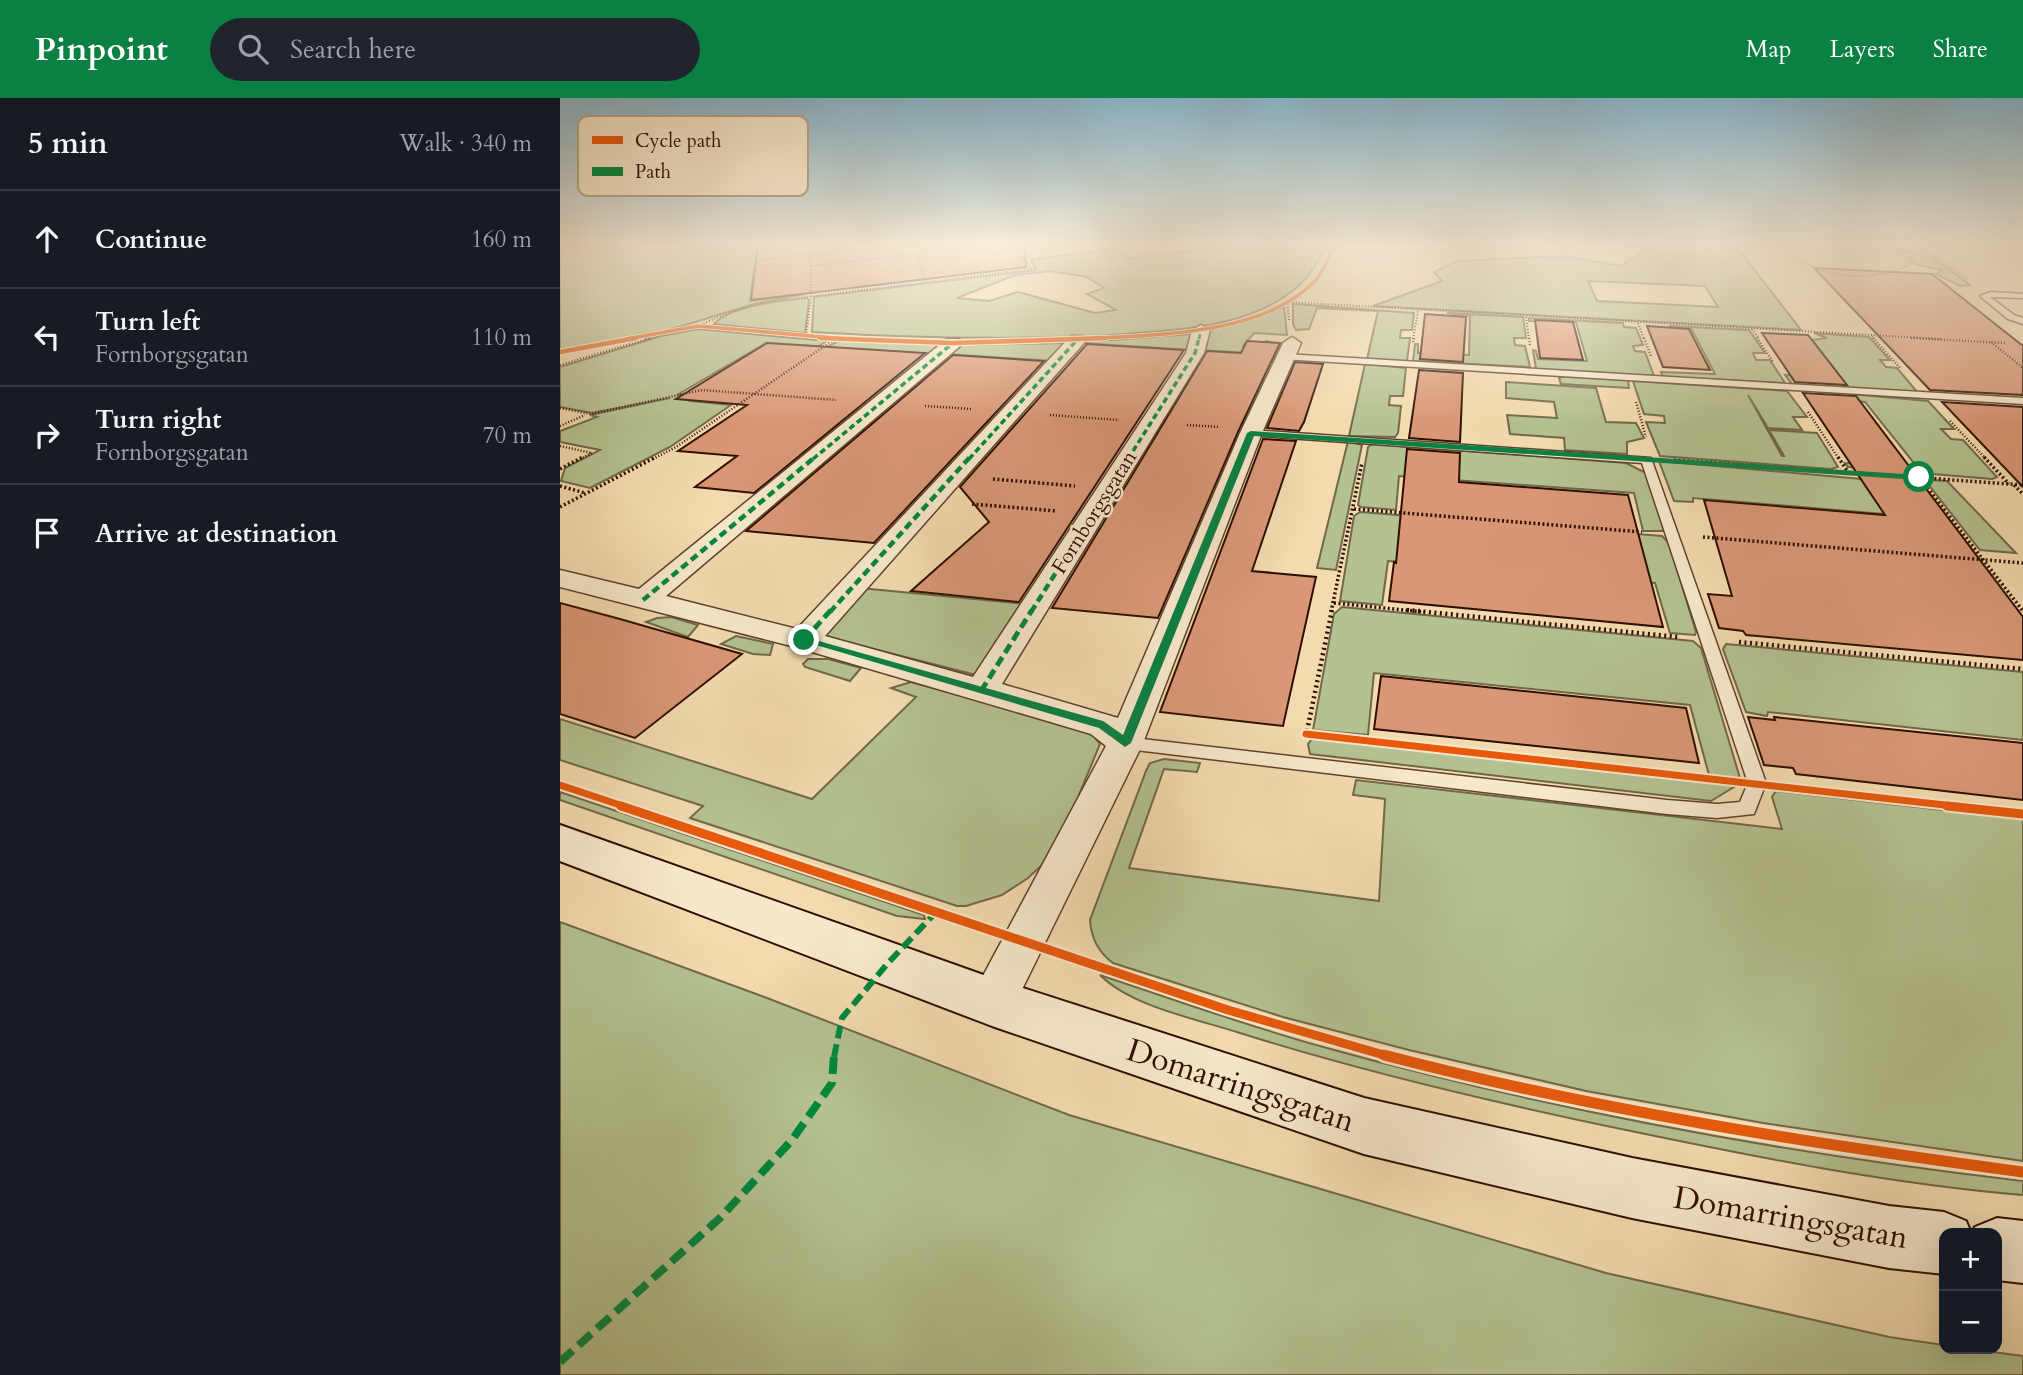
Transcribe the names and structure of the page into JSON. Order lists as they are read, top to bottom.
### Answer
{
  "streets": {
    "street": ["Fornborgsgatan", "Domarringsgatan"]
  },
  "legend": ["Cycle path", "Path"],
  "page": {
    "header": "Pinpoint",
    "search": "Search here",
    "nav": ["Map", "Layers", "Share"],
    "heading": ["5 min", "Walk · 340 m"],
    "list": [
      ["Continue", "160 m"],
      ["Turn left", "Fornborgsgatan", "110 m"],
      ["Turn right", "Fornborgsgatan", "70 m"],
      "Arrive at destination"
    ],
    "map_buttons": ["+", "−"]
  }
}
